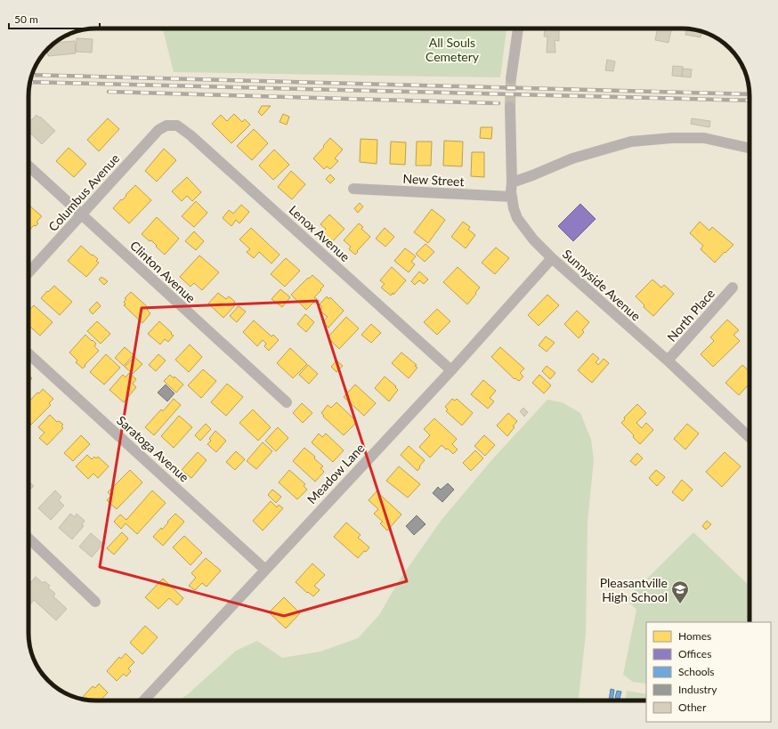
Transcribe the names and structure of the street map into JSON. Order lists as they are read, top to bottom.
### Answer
{
  "streets": {
    "street": [
      "New Street",
      "Columbus Avenue",
      "Lenox Avenue",
      "Clinton Avenue",
      "Sunnyside Avenue",
      "North Place",
      "Saratoga Avenue",
      "Meadow Lane"
    ]
  },
  "crossings": [
    ["New Street", "Sunnyside Avenue"],
    ["Columbus Avenue", "Lenox Avenue"],
    ["Columbus Avenue", "Clinton Avenue"],
    ["Lenox Avenue", "Meadow Lane"],
    ["Sunnyside Avenue", "North Place"],
    ["Sunnyside Avenue", "Meadow Lane"],
    ["Saratoga Avenue", "Meadow Lane"]
  ],
  "parks": ["All Souls Cemetery"],
  "places": {
    "school or university": ["Pleasantville High School"]
  },
  "legend": [
    "Homes",
    "Offices",
    "Schools",
    "Industry",
    "Other"
  ],
  "scale_bar": "50 m"
}
